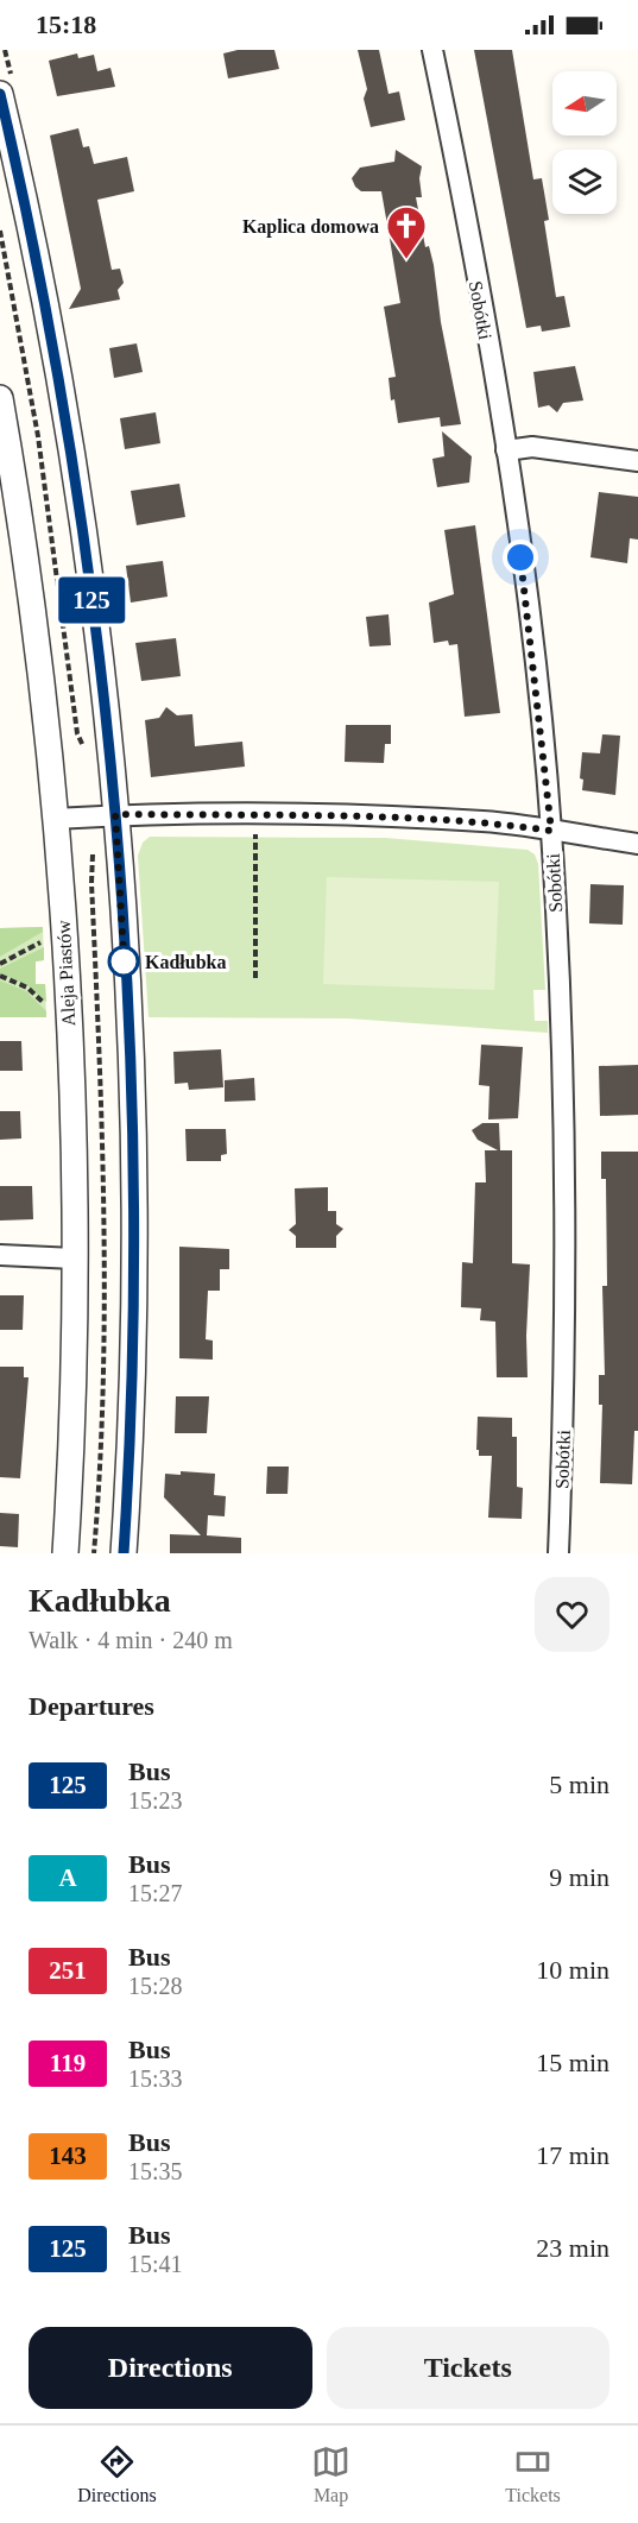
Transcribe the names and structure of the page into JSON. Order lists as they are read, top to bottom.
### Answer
{
  "streets": {
    "street": ["Sobótki", "Aleja Piastów"]
  },
  "places": {
    "church": ["Kaplica domowa"],
    "other": ["Kadłubka"]
  },
  "lines": ["bus line 125"],
  "north": "left",
  "page": {
    "status": "15:18",
    "on_map": "125",
    "heading": [
      ["Kadłubka", "Walk · 4 min · 240 m"],
      "Departures"
    ],
    "list": [
      {
        "mark": "125",
        "name": "Bus",
        "note": "15:23",
        "value": "5 min"
      },
      {
        "mark": "A",
        "name": "Bus",
        "note": "15:27",
        "value": "9 min"
      },
      {
        "mark": "251",
        "name": "Bus",
        "note": "15:28",
        "value": "10 min"
      },
      {
        "mark": "119",
        "name": "Bus",
        "note": "15:33",
        "value": "15 min"
      },
      {
        "mark": "143",
        "name": "Bus",
        "note": "15:35",
        "value": "17 min"
      },
      {
        "mark": "125",
        "name": "Bus",
        "note": "15:41",
        "value": "23 min"
      }
    ],
    "buttons": ["Directions", "Tickets"],
    "tabs": ["Directions", "Map", "Tickets"]
  }
}
